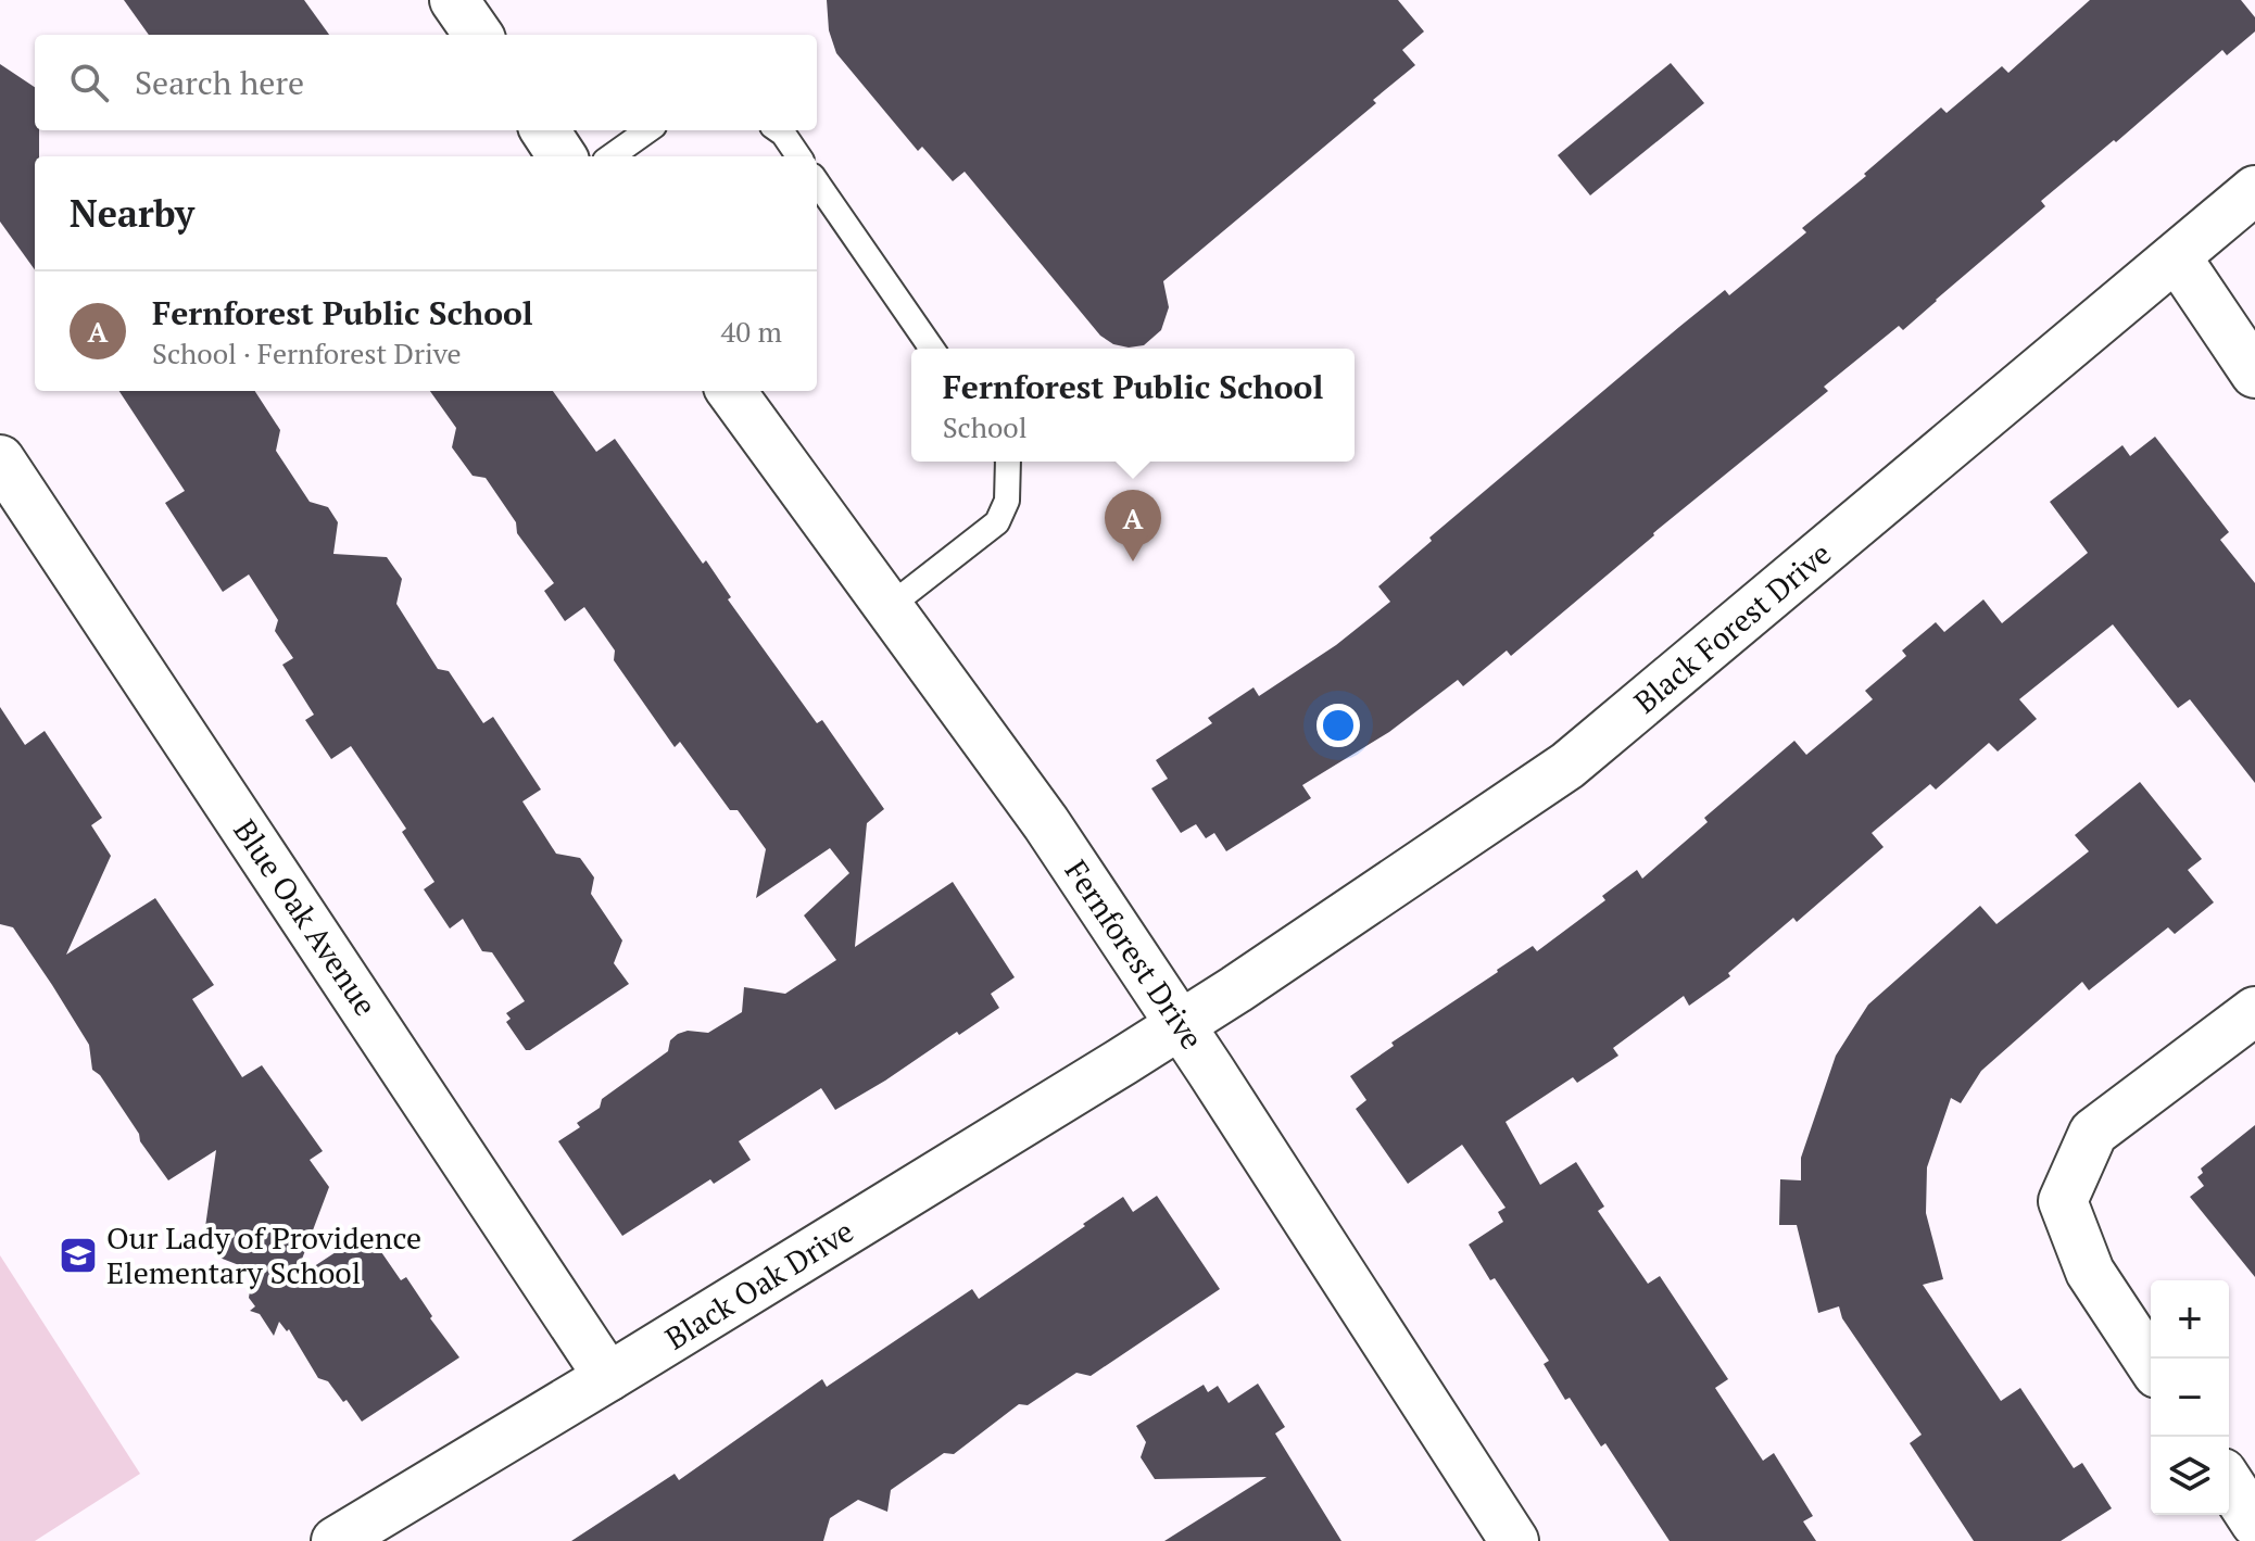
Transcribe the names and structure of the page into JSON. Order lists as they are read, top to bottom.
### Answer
{
  "streets": {
    "street": [
      "Black Forest Drive",
      "Blue Oak Avenue",
      "Fernforest Drive",
      "Black Oak Drive"
    ]
  },
  "crossings": [
    ["Black Forest Drive", "Fernforest Drive"],
    ["Black Forest Drive", "Black Oak Drive"],
    ["Blue Oak Avenue", "Black Oak Drive"],
    ["Fernforest Drive", "Black Oak Drive"]
  ],
  "places": {
    "school or university": ["Our Lady of Providence Elementary School"]
  },
  "page": {
    "search": "Search here",
    "heading": "Nearby",
    "list": [
      {
        "mark": "A",
        "name": "Fernforest Public School",
        "note": "School · Fernforest Drive",
        "value": "40 m"
      }
    ],
    "popup": ["Fernforest Public School", "School"],
    "pins": "A",
    "map_buttons": ["+", "−"]
  }
}
